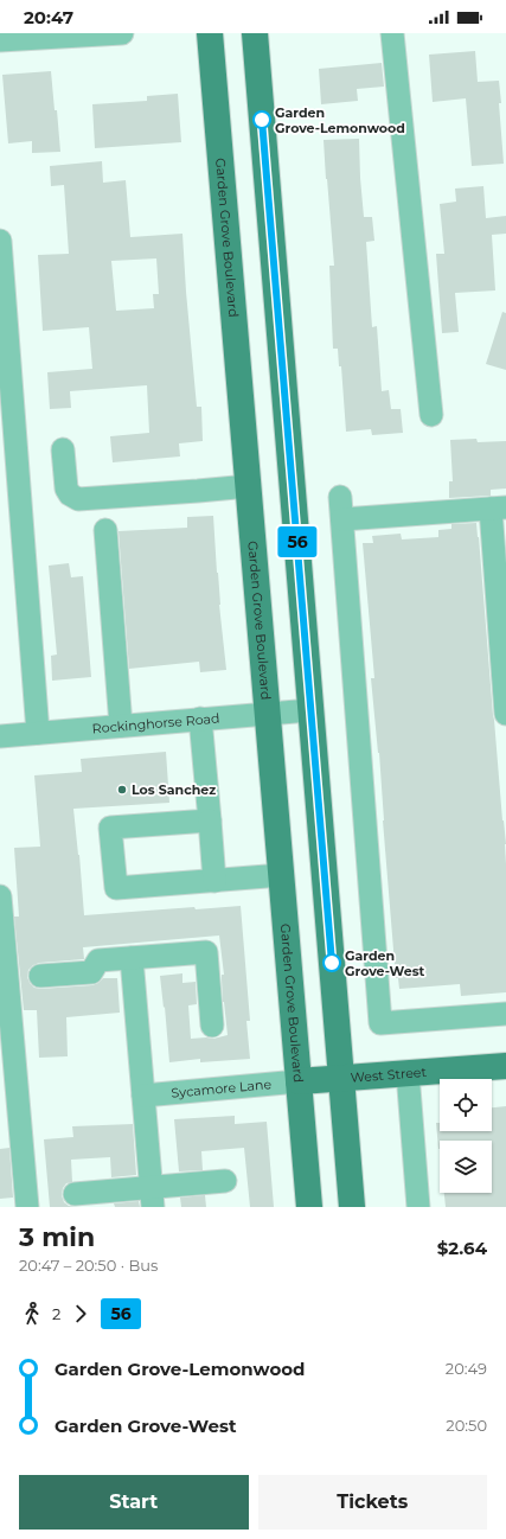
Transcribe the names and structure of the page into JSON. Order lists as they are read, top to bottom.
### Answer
{
  "streets": {
    "main road": ["Garden Grove Boulevard", "West Street"],
    "street": ["Rockinghorse Road", "Sycamore Lane"]
  },
  "crossings": [
    ["Garden Grove Boulevard", "Rockinghorse Road"],
    ["Garden Grove Boulevard", "West Street"],
    ["Garden Grove Boulevard", "Sycamore Lane"],
    ["West Street", "Sycamore Lane"]
  ],
  "places": ["Garden Grove-Lemonwood", "Los Sanchez", "Garden Grove-West"],
  "lines": ["bus line 56"],
  "page": {
    "status": "20:47",
    "on_map": "56",
    "heading": ["3 min", "20:47 – 20:50 · Bus", "$2.64"],
    "legs": ["2", "56"],
    "list": [
      {
        "name": "Garden Grove-Lemonwood",
        "value": "20:49"
      },
      {
        "name": "Garden Grove-West",
        "value": "20:50"
      }
    ],
    "buttons": ["Start", "Tickets"]
  }
}
